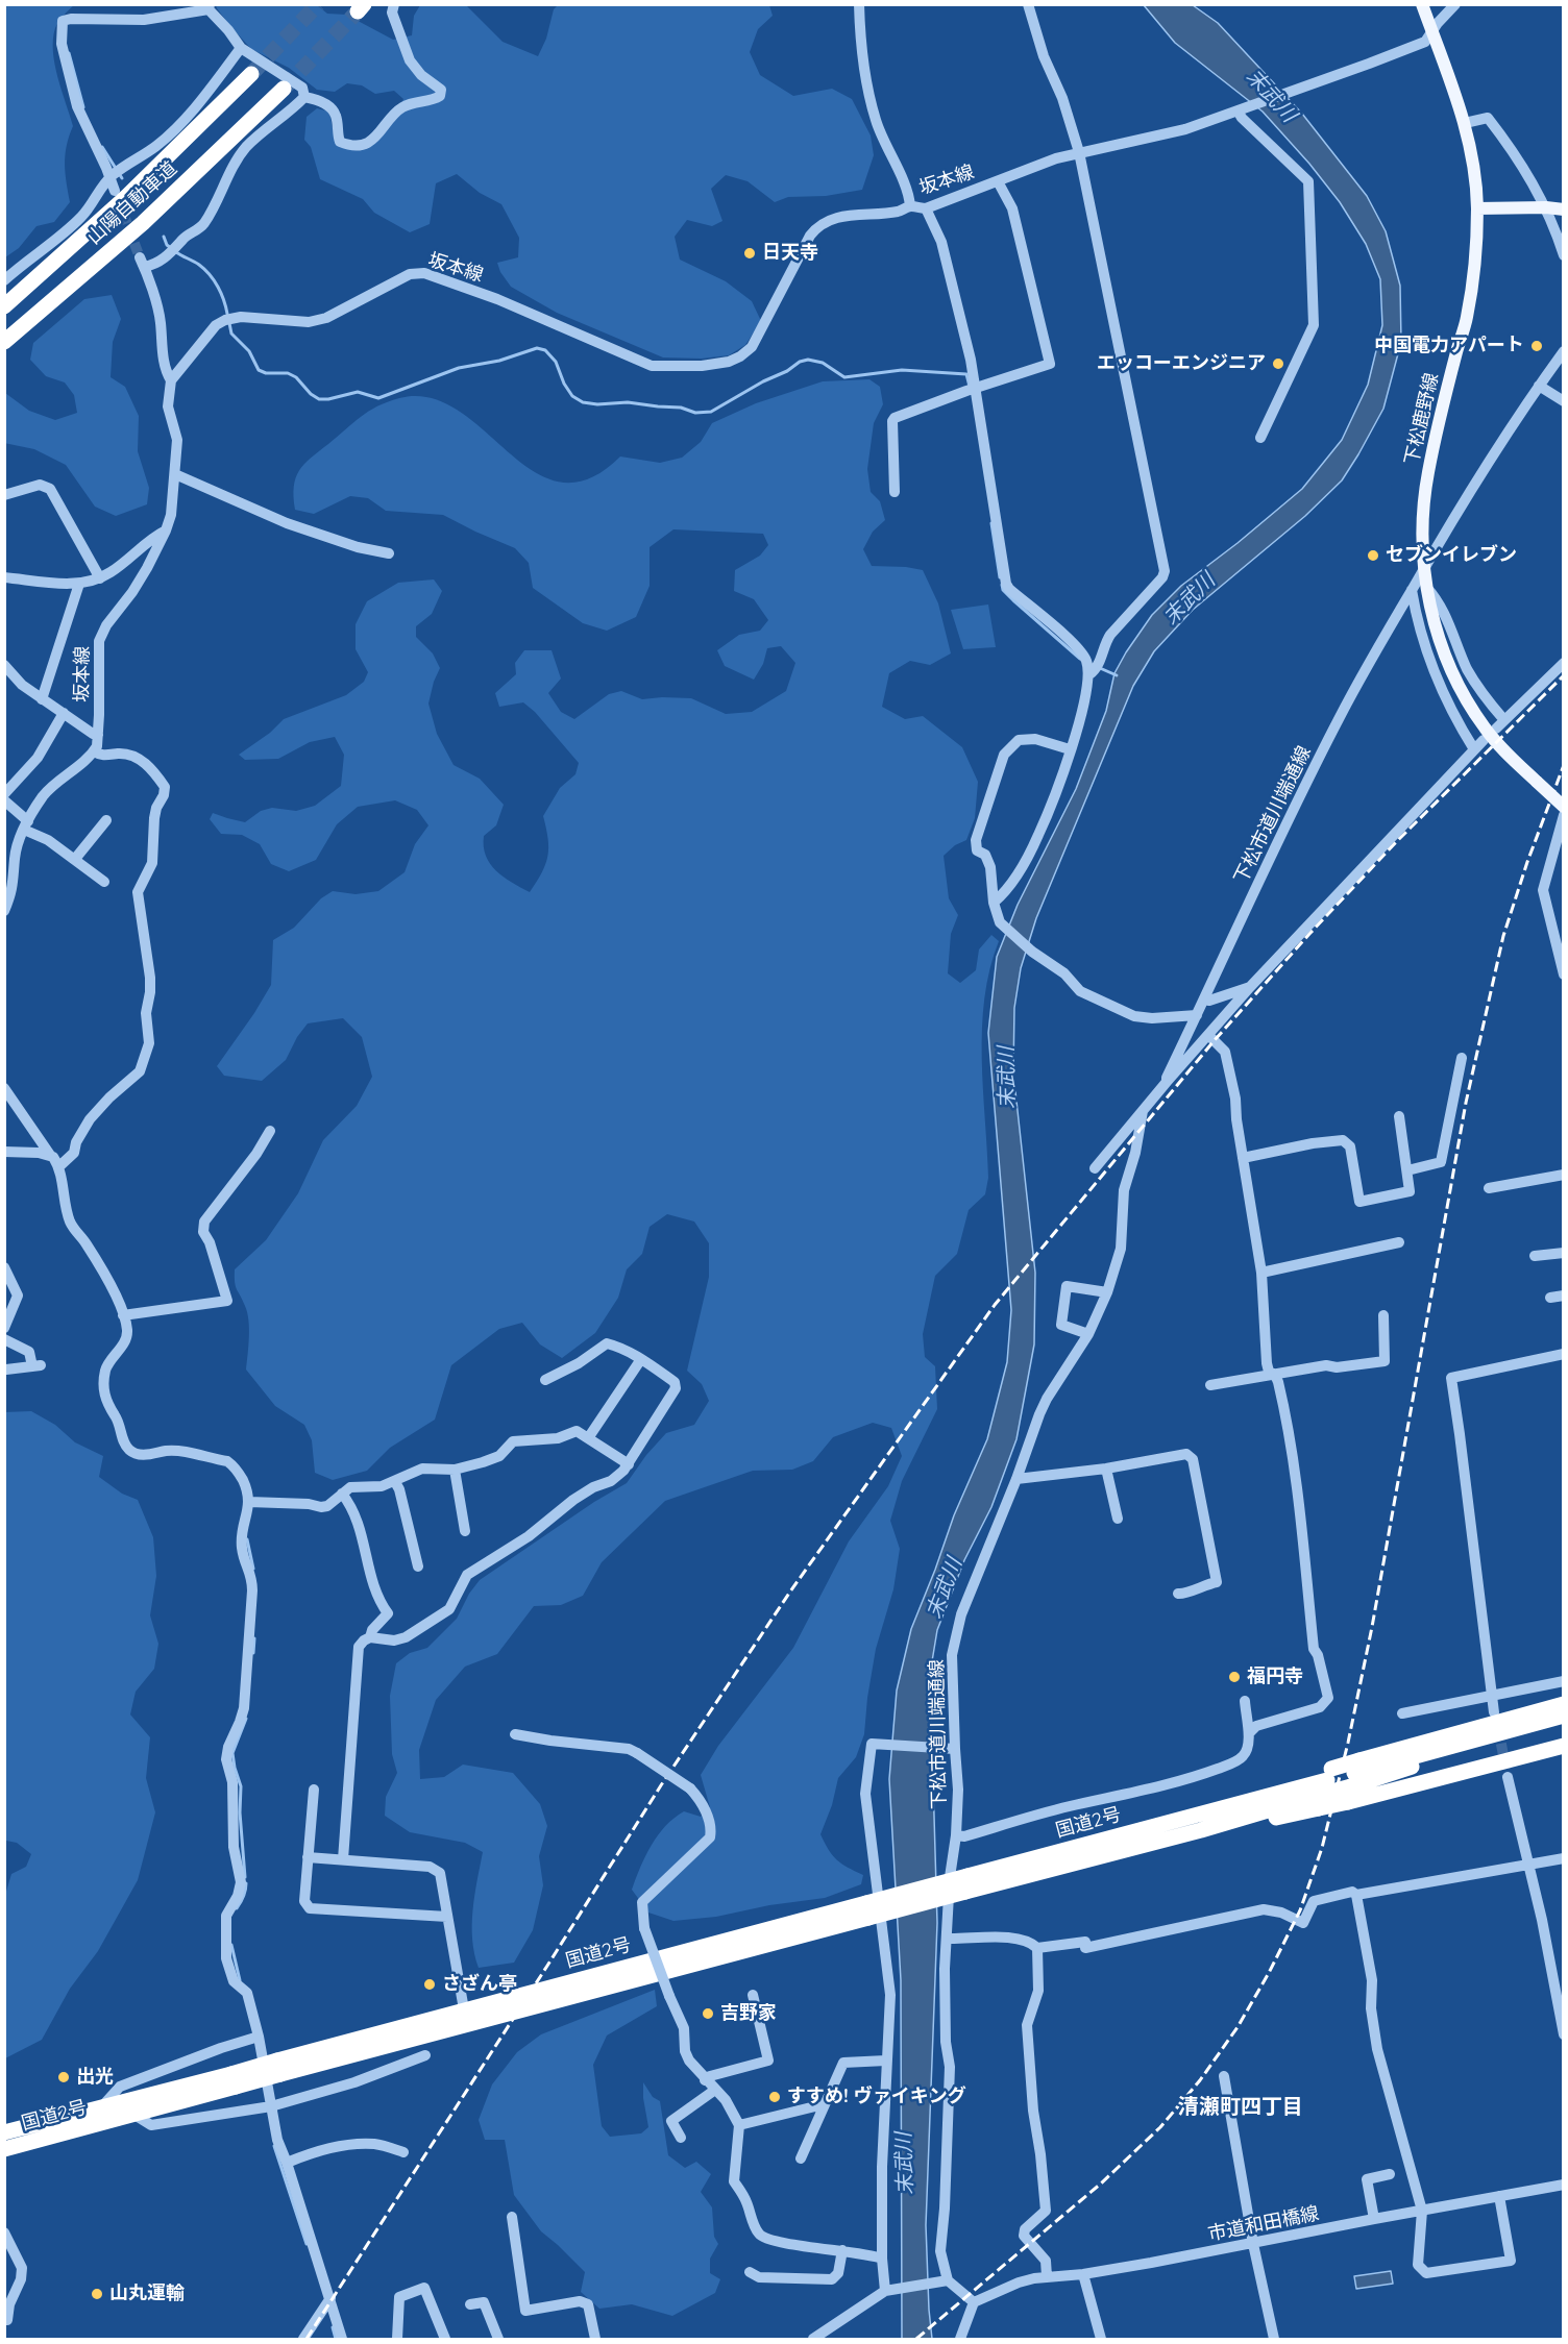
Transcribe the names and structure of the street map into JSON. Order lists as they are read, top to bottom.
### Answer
{
  "streets": {
    "highway": ["山陽自動車道", "国道2号"],
    "main road": ["下松鹿野線"],
    "street": ["坂本線", "下松市道川端通線", "市道和田橋線"]
  },
  "crossings": [
    ["坂本線", "下松鹿野線"],
    ["下松鹿野線", "下松市道川端通線"]
  ],
  "districts": ["清瀬町四丁目"],
  "water": ["末武川"],
  "places": [
    "日天寺",
    "中国電力アパート",
    "エッコーエンジニア",
    "セブンイレブン",
    "福円寺",
    "さざん亭",
    "吉野家",
    "出光",
    "すすめ! ヴァイキング",
    "山丸運輸"
  ]
}
